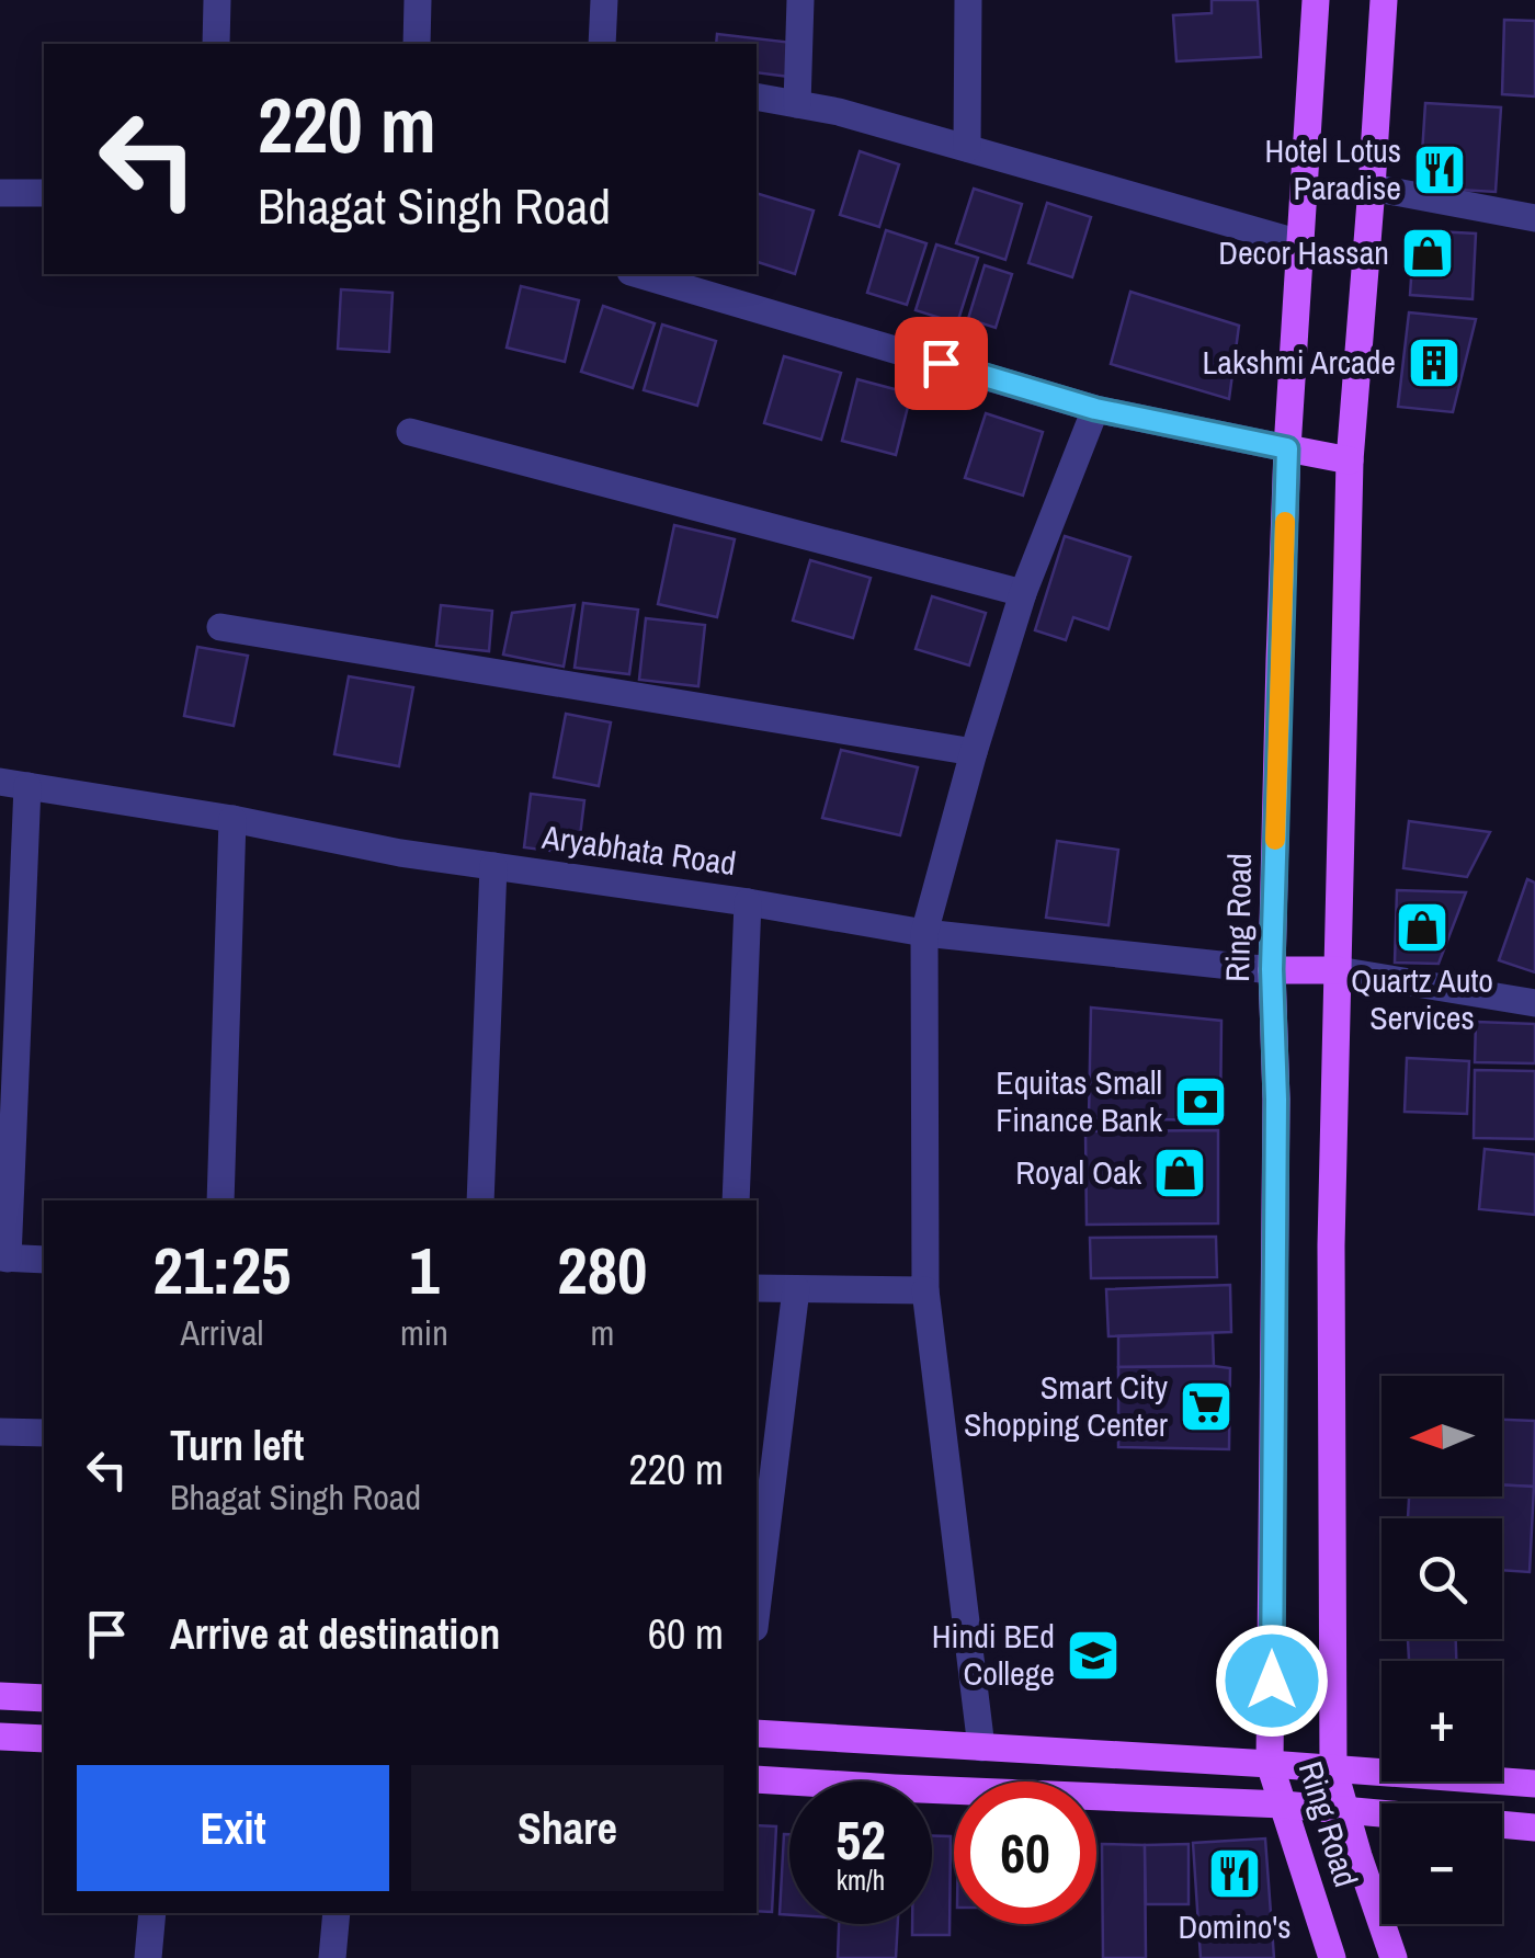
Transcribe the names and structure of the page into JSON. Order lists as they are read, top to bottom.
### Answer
{
  "streets": {
    "main road": ["Ring Road"],
    "street": ["Aryabhata Road"]
  },
  "crossings": [
    ["Aryabhata Road", "Ring Road"]
  ],
  "places": {
    "restaurant": ["Hotel Lotus Paradise", "Domino's"],
    "shop": ["Decor Hassan", "Quartz Auto Services", "Royal Oak"],
    "building": ["Lakshmi Arcade"],
    "bank": ["Equitas Small Finance Bank"],
    "supermarket": ["Smart City Shopping Center"],
    "school or university": ["Hindi BEd College"]
  },
  "north": "left",
  "page": {
    "turn": ["220 m", "Bhagat Singh Road"],
    "eta": [
      "21:25",
      "Arrival",
      "1",
      "min",
      "280",
      "m"
    ],
    "map_buttons": ["+", "−"],
    "list": [
      {
        "name": "Turn left",
        "note": "Bhagat Singh Road",
        "value": "220 m"
      },
      {
        "name": "Arrive at destination",
        "value": "60 m"
      }
    ],
    "buttons": ["Exit", "Share"],
    "speed": "52 km/h",
    "limit": "60"
  }
}
